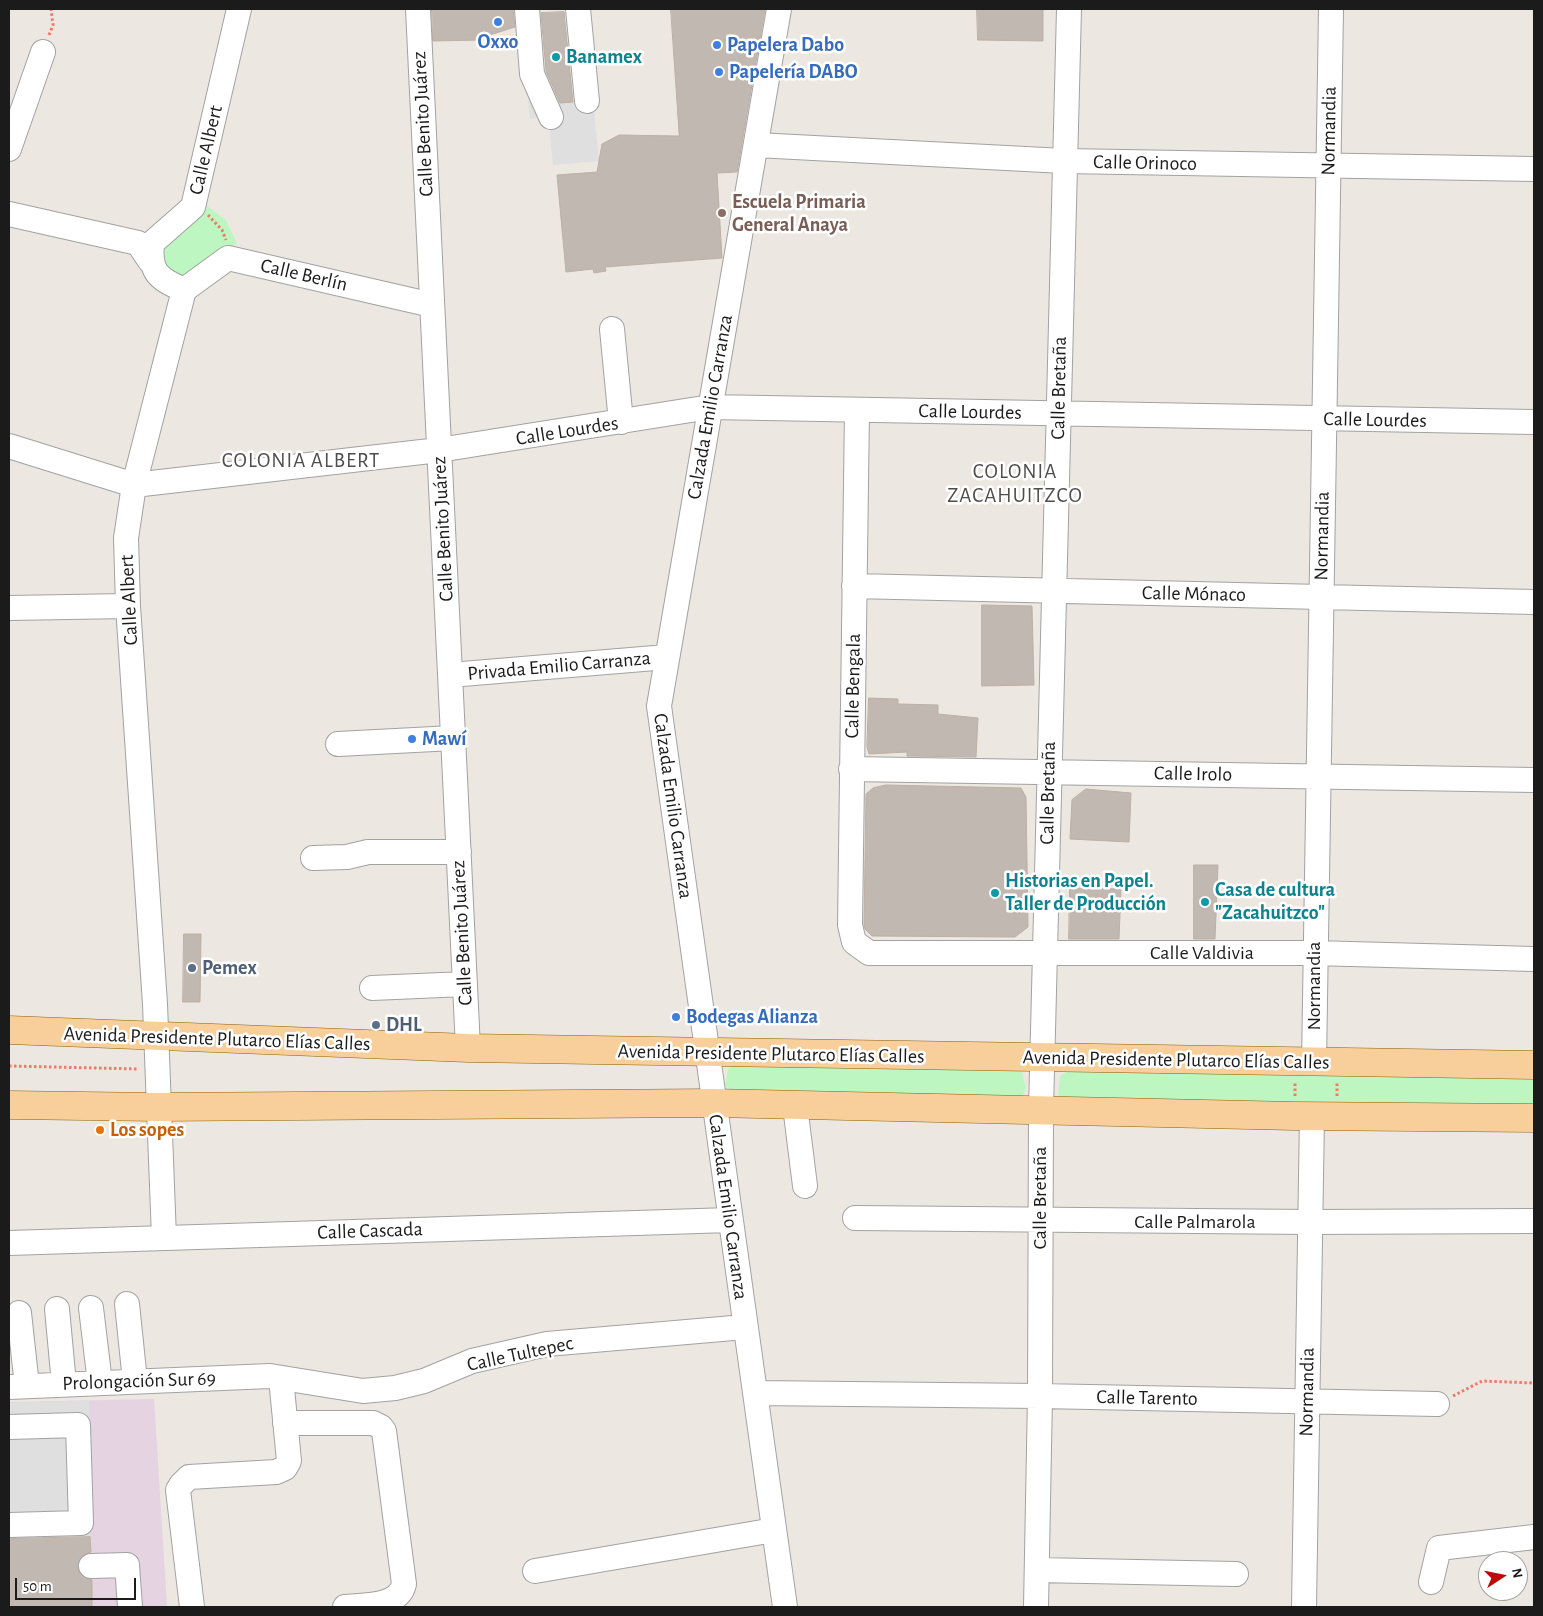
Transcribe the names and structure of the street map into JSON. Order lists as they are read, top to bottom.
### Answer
{
  "streets": {
    "main road": ["Avenida Presidente Plutarco Elías Calles"],
    "street": [
      "Calle Benito Juárez",
      "Normandia",
      "Calle Albert",
      "Calle Orinoco",
      "Calle Berlín",
      "Calle Bretaña",
      "Calzada Emilio Carranza",
      "Calle Lourdes",
      "Calle Mónaco",
      "Privada Emilio Carranza",
      "Calle Bengala",
      "Calle Irolo",
      "Calle Valdivia",
      "Calle Palmarola",
      "Calle Cascada",
      "Calle Tultepec",
      "Prolongación Sur 69",
      "Calle Tarento"
    ]
  },
  "crossings": [
    ["Calle Benito Juárez", "Calle Berlín"],
    ["Calle Benito Juárez", "Calle Lourdes"],
    ["Calle Benito Juárez", "Privada Emilio Carranza"],
    ["Calle Benito Juárez", "Avenida Presidente Plutarco Elías Calles"],
    ["Normandia", "Calle Orinoco"],
    ["Normandia", "Calle Lourdes"],
    ["Normandia", "Calle Mónaco"],
    ["Normandia", "Calle Irolo"],
    ["Normandia", "Calle Valdivia"],
    ["Normandia", "Avenida Presidente Plutarco Elías Calles"],
    ["Normandia", "Calle Palmarola"],
    ["Normandia", "Calle Tarento"],
    ["Calle Albert", "Calle Berlín"],
    ["Calle Albert", "Calle Lourdes"],
    ["Calle Albert", "Avenida Presidente Plutarco Elías Calles"],
    ["Calle Albert", "Calle Cascada"],
    ["Calle Orinoco", "Calle Bretaña"],
    ["Calle Orinoco", "Calzada Emilio Carranza"],
    ["Calle Bretaña", "Calle Lourdes"],
    ["Calle Bretaña", "Calle Mónaco"],
    ["Calle Bretaña", "Calle Irolo"],
    ["Calle Bretaña", "Calle Valdivia"],
    ["Calle Bretaña", "Avenida Presidente Plutarco Elías Calles"],
    ["Calle Bretaña", "Calle Palmarola"],
    ["Calle Bretaña", "Calle Tarento"],
    ["Calzada Emilio Carranza", "Calle Lourdes"],
    ["Calzada Emilio Carranza", "Privada Emilio Carranza"],
    ["Calzada Emilio Carranza", "Avenida Presidente Plutarco Elías Calles"],
    ["Calzada Emilio Carranza", "Calle Cascada"],
    ["Calzada Emilio Carranza", "Calle Tultepec"],
    ["Calzada Emilio Carranza", "Calle Tarento"],
    ["Calle Lourdes", "Calle Bengala"],
    ["Calle Mónaco", "Calle Bengala"],
    ["Calle Bengala", "Calle Irolo"],
    ["Calle Bengala", "Calle Valdivia"],
    ["Calle Tultepec", "Prolongación Sur 69"]
  ],
  "districts": ["COLONIA ALBERT", "COLONIA ZACAHUITZCO"],
  "places": [
    "Oxxo",
    "Papelera Dabo",
    "Banamex",
    "Papelería DABO",
    "Escuela Primaria General Anaya",
    "Mawí",
    "Historias en Papel. Taller de Producción",
    "Casa de cultura \"Zacahuitzco\"",
    "Pemex",
    "Bodegas Alianza",
    "DHL",
    "Los sopes"
  ],
  "scale_bar": "50 m",
  "north": "right"
}
